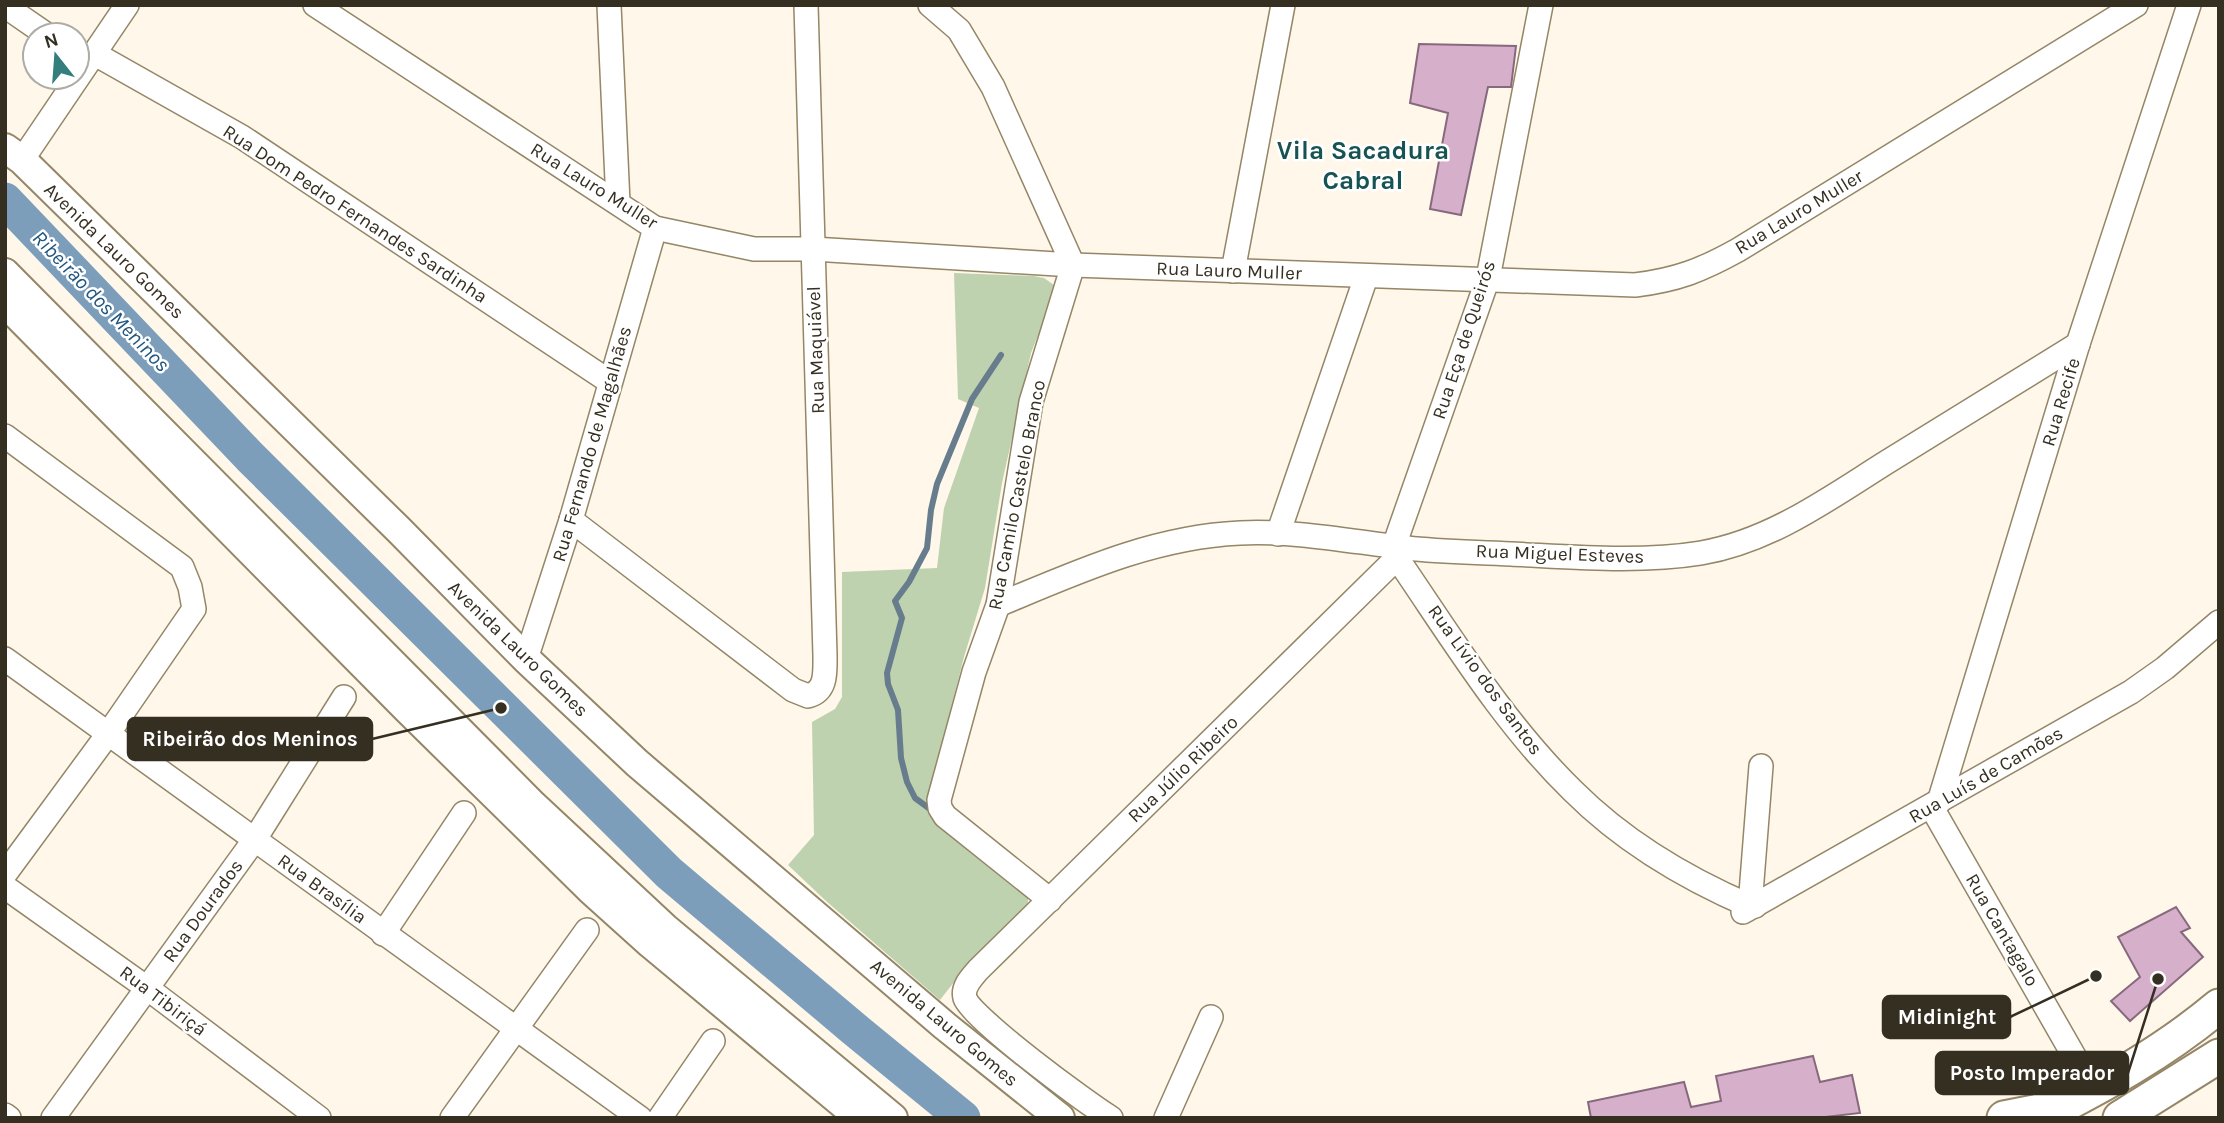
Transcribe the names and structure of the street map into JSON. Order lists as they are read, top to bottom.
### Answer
{
  "streets": {
    "main road": ["Avenida Lauro Gomes"],
    "street": [
      "Rua Lauro Muller",
      "Rua Dom Pedro Fernandes Sardinha",
      "Rua Eça de Queirós",
      "Rua Maquiável",
      "Rua Recife",
      "Rua Fernando de Magalhães",
      "Rua Camilo Castelo Branco",
      "Rua Miguel Esteves",
      "Rua Lívio dos Santos",
      "Rua Júlio Ribeiro",
      "Rua Luís de Camões",
      "Rua Brasília",
      "Rua Dourados",
      "Rua Cantagalo",
      "Rua Tibiriçá"
    ]
  },
  "crossings": [
    ["Rua Lauro Muller", "Rua Eça de Queirós"],
    ["Rua Lauro Muller", "Rua Maquiável"],
    ["Rua Lauro Muller", "Rua Fernando de Magalhães"],
    ["Rua Lauro Muller", "Rua Camilo Castelo Branco"],
    ["Rua Dom Pedro Fernandes Sardinha", "Rua Fernando de Magalhães"],
    ["Avenida Lauro Gomes", "Rua Fernando de Magalhães"],
    ["Rua Eça de Queirós", "Rua Miguel Esteves"],
    ["Rua Eça de Queirós", "Rua Lívio dos Santos"],
    ["Rua Eça de Queirós", "Rua Júlio Ribeiro"],
    ["Rua Maquiável", "Rua Fernando de Magalhães"],
    ["Rua Recife", "Rua Miguel Esteves"],
    ["Rua Recife", "Rua Luís de Camões"],
    ["Rua Recife", "Rua Cantagalo"],
    ["Rua Camilo Castelo Branco", "Rua Miguel Esteves"],
    ["Rua Camilo Castelo Branco", "Rua Júlio Ribeiro"],
    ["Rua Miguel Esteves", "Rua Lívio dos Santos"],
    ["Rua Miguel Esteves", "Rua Júlio Ribeiro"],
    ["Rua Lívio dos Santos", "Rua Júlio Ribeiro"],
    ["Rua Lívio dos Santos", "Rua Luís de Camões"],
    ["Rua Luís de Camões", "Rua Cantagalo"],
    ["Rua Brasília", "Rua Dourados"],
    ["Rua Dourados", "Rua Tibiriçá"]
  ],
  "districts": ["Vila Sacadura Cabral"],
  "water": ["Ribeirão dos Meninos"],
  "places": ["Ribeirão dos Meninos", "Midinight", "Posto Imperador"],
  "north": "top"
}
